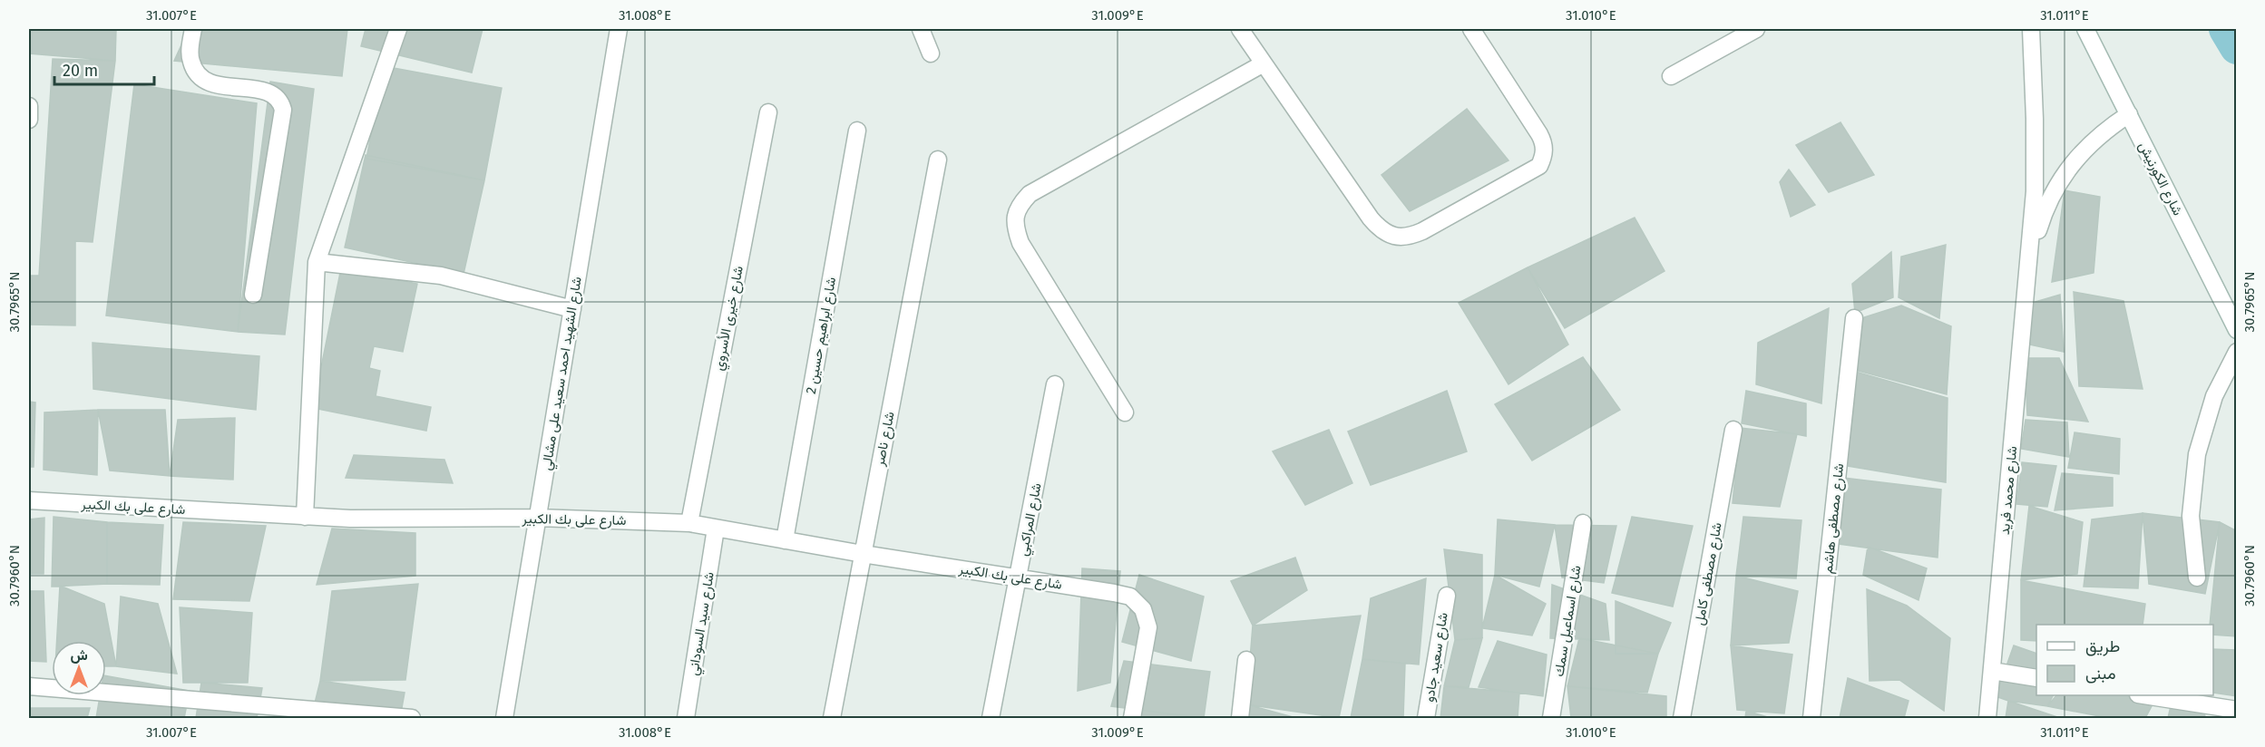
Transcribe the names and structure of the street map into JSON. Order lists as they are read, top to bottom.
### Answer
{
  "streets": {
    "street": [
      "شارع الكورنيش",
      "شارع خيرى الأسروي",
      "شارع ابراهيم حسين 2",
      "شارع الشهيد احمد سعيد على مشالي",
      "شارع ناصر",
      "شارع محمد فريد",
      "شارع على بك الكبير",
      "شارع مصطفى هاشم",
      "شارع المراكبي",
      "شارع مصطفى كامل",
      "شارع اسماعيل سمك",
      "شارع سيد السوداني",
      "شارع سعيد جادو"
    ]
  },
  "crossings": [
    ["شارع الكورنيش", "شارع محمد فريد"],
    ["شارع خيرى الأسروي", "شارع على بك الكبير"],
    ["شارع ابراهيم حسين 2", "شارع على بك الكبير"],
    ["شارع الشهيد احمد سعيد على مشالي", "شارع على بك الكبير"],
    ["شارع ناصر", "شارع على بك الكبير"],
    ["شارع على بك الكبير", "شارع المراكبي"],
    ["شارع على بك الكبير", "شارع سيد السوداني"]
  ],
  "legend": ["طريق", "مبنى"],
  "scale_bar": "20 m",
  "north": "top",
  "coordinates": [
    "31.007°E",
    "31.008°E",
    "31.009°E",
    "31.010°E",
    "31.011°E",
    "30.7965°N",
    "30.7960°N"
  ]
}
